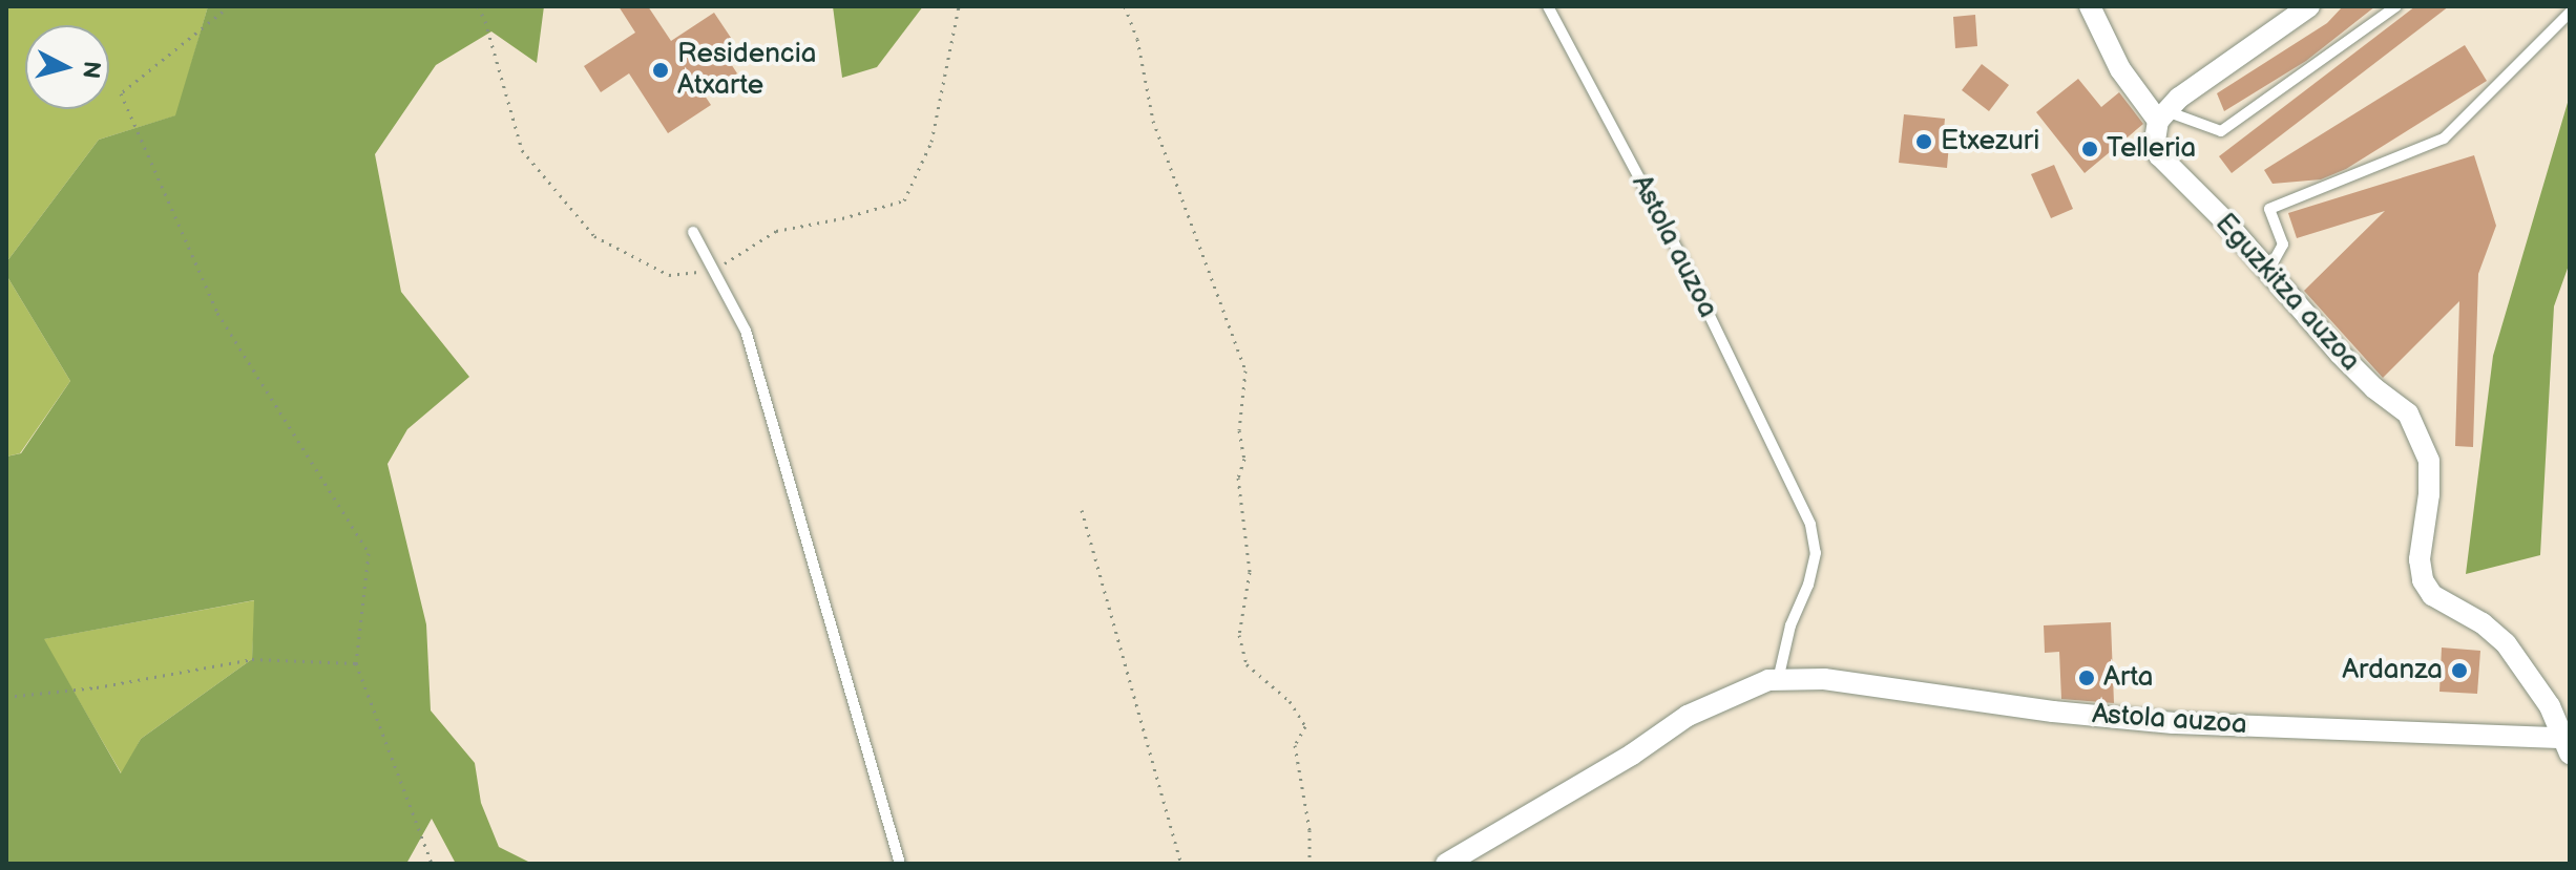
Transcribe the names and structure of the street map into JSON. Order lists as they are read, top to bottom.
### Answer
{
  "streets": {
    "street": ["Astola auzoa", "Eguzkitza auzoa"]
  },
  "crossings": [
    ["Astola auzoa", "Eguzkitza auzoa"]
  ],
  "places": [
    "Residencia Atxarte",
    "Etxezuri",
    "Telleria",
    "Ardanza",
    "Arta"
  ],
  "north": "right"
}
